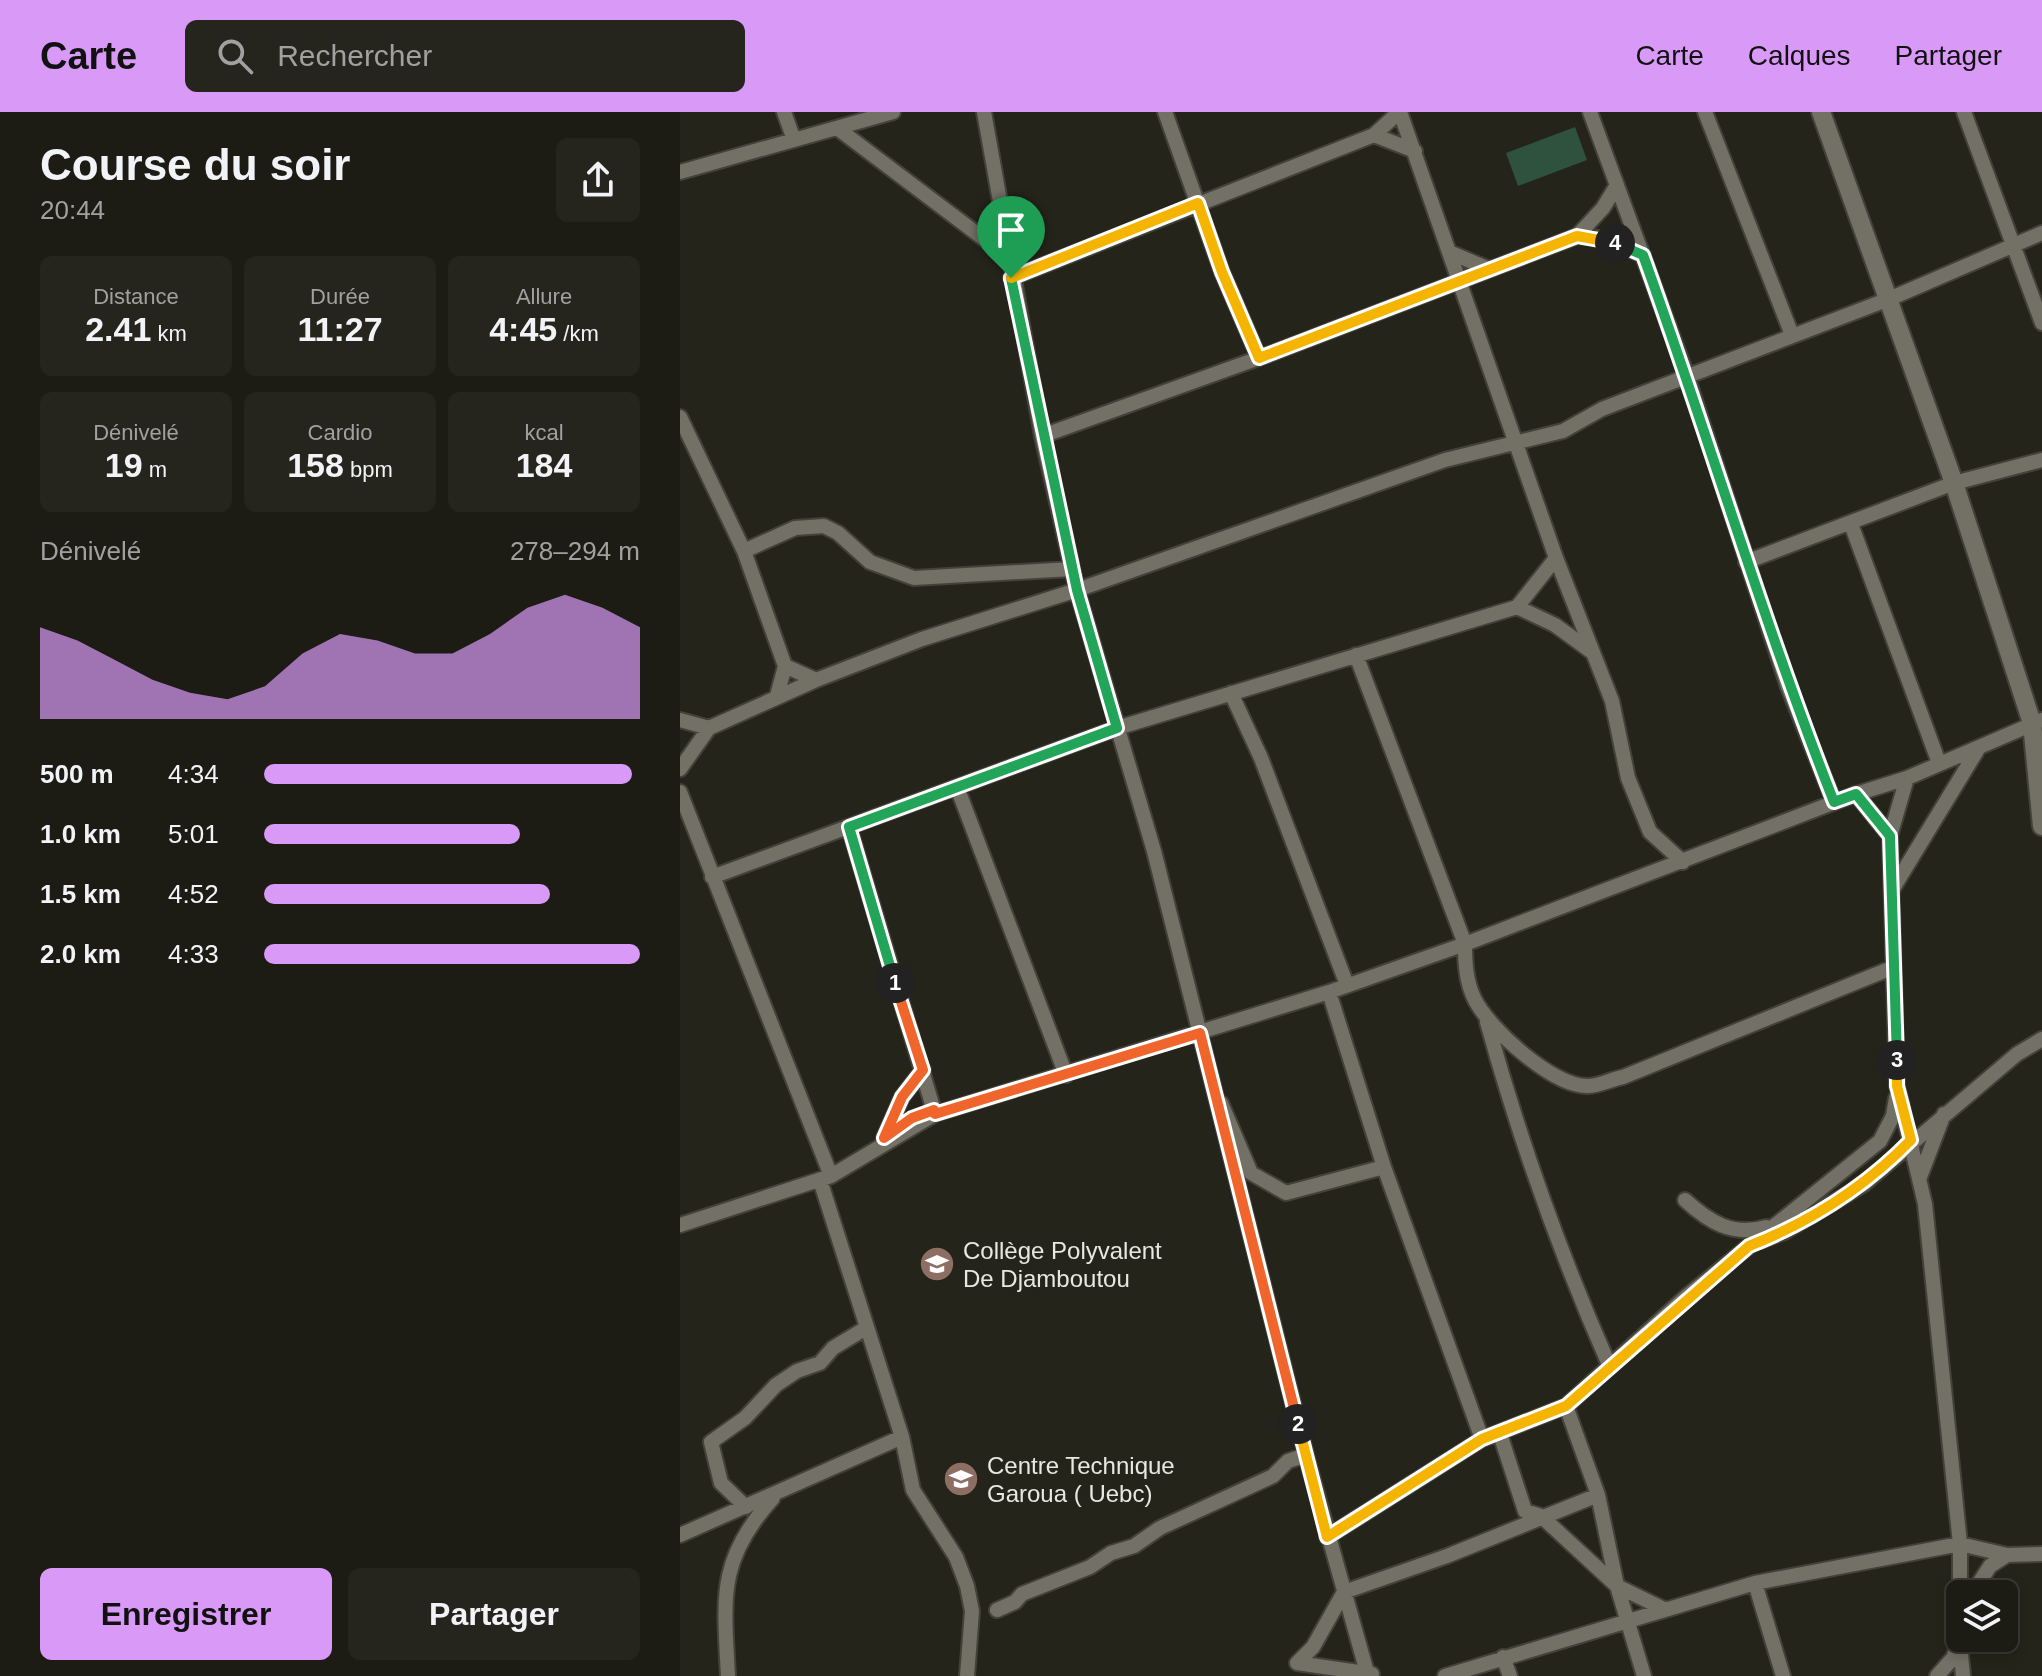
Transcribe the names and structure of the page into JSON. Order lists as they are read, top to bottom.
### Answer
{
  "places": {
    "school or university": ["Collège Polyvalent De Djamboutou", "Centre Technique Garoua ( Uebc)"]
  },
  "page": {
    "header": "Carte",
    "search": "Rechercher",
    "nav": ["Carte", "Calques", "Partager"],
    "heading": ["Course du soir", "20:44"],
    "pins": [
      "4",
      "1",
      "3",
      "2"
    ],
    "stats": [
      ["Distance", "2.41 km"],
      ["Durée", "11:27"],
      ["Allure", "4:45 /km"],
      ["Dénivelé", "19 m"],
      ["Cardio", "158 bpm"],
      ["kcal", "184"]
    ],
    "chart": ["Dénivelé", "278–294 m"],
    "list": [
      {
        "name": "500 m",
        "note": "4:34"
      },
      {
        "name": "1.0 km",
        "note": "5:01"
      },
      {
        "name": "1.5 km",
        "note": "4:52"
      },
      {
        "name": "2.0 km",
        "note": "4:33"
      }
    ],
    "buttons": ["Enregistrer", "Partager"]
  }
}
